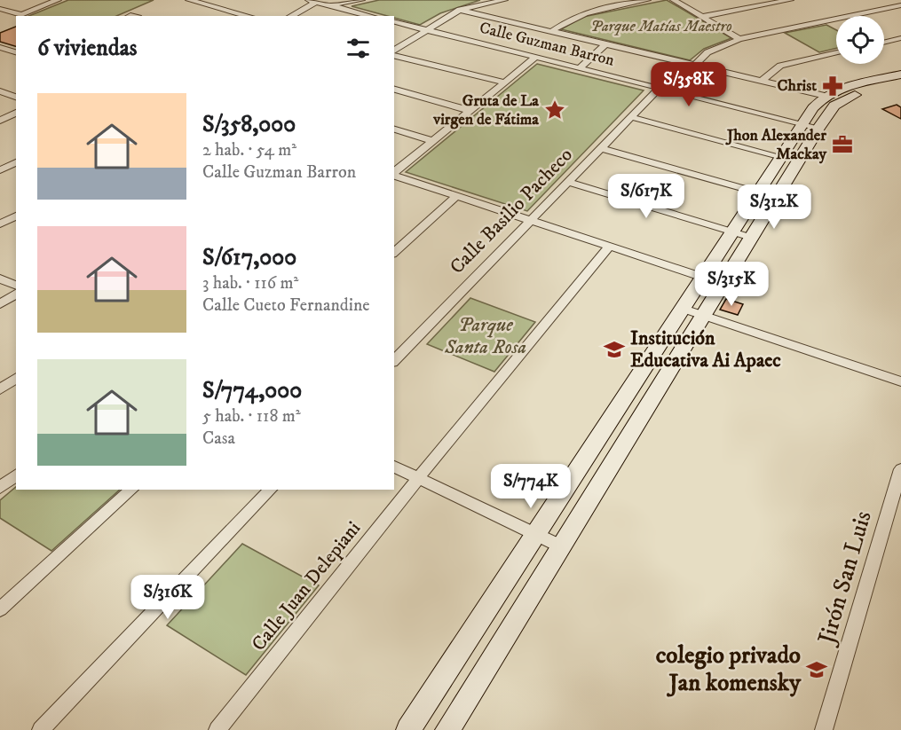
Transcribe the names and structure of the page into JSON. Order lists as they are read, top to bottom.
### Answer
{
  "streets": {
    "street": [
      "Calle Guzman Barron",
      "Calle Basilio Pacheco",
      "Jirón San Luis",
      "Calle Juan Delepiani"
    ]
  },
  "crossings": [
    ["Calle Guzman Barron", "Calle Basilio Pacheco"]
  ],
  "parks": ["Parque Matías Maestro", "Parque Santa Rosa"],
  "places": {
    "pharmacy": ["Christ"],
    "place": ["Gruta de La virgen de Fátima"],
    "office": ["Jhon Alexander Mackay"],
    "school or university": ["Institución Educativa Ai Apaec", "colegio privado Jan komensky"]
  },
  "page": {
    "heading": "6 viviendas",
    "price": [
      "S/358K",
      "S/617K",
      "S/312K",
      "S/315K",
      "S/774K",
      "S/316K"
    ],
    "list": [
      {
        "name": "S/358,000",
        "note": "2 hab. · 54 m² · Calle Guzman Barron"
      },
      {
        "name": "S/617,000",
        "note": "3 hab. · 116 m² · Calle Cueto Fernandine"
      },
      {
        "name": "S/774,000",
        "note": "5 hab. · 118 m² · Casa"
      }
    ]
  }
}
